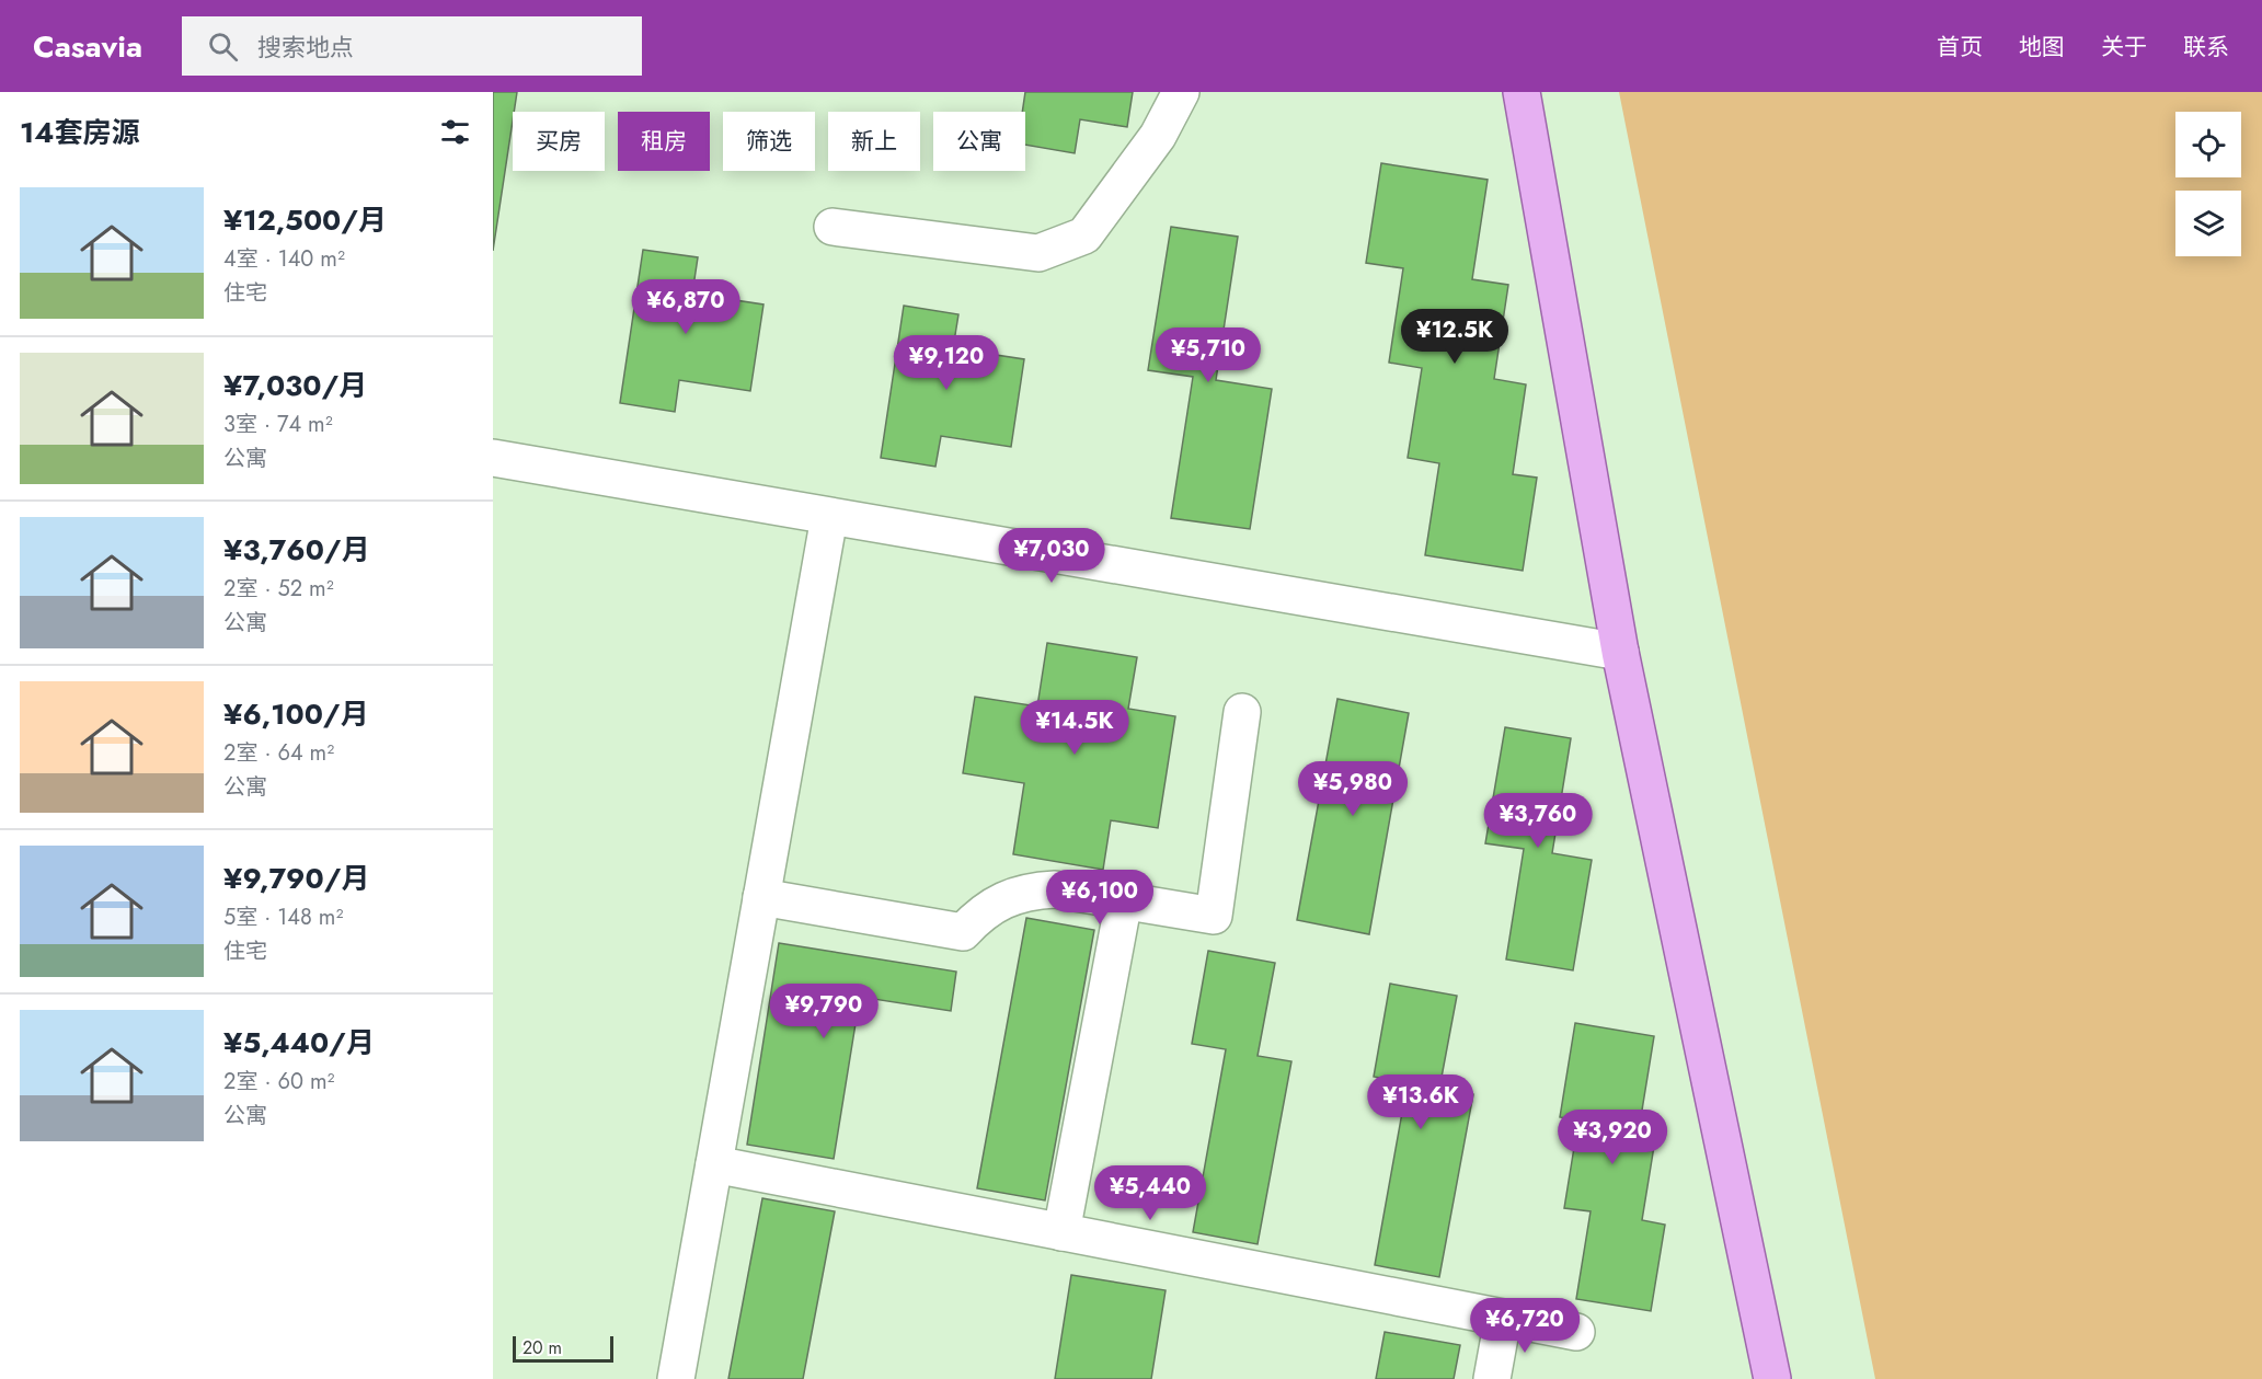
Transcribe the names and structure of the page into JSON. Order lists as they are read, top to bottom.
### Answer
{
  "scale_bar": "20 m",
  "page": {
    "header": "Casavia",
    "search": "搜索地点",
    "nav": [
      "首页",
      "地图",
      "关于",
      "联系"
    ],
    "heading": "14套房源",
    "chip": [
      "买房",
      "租房",
      "筛选",
      "新上",
      "公寓"
    ],
    "list": [
      {
        "name": "¥12,500/月",
        "note": "4室 · 140 m² · 住宅"
      },
      {
        "name": "¥7,030/月",
        "note": "3室 · 74 m² · 公寓"
      },
      {
        "name": "¥3,760/月",
        "note": "2室 · 52 m² · 公寓"
      },
      {
        "name": "¥6,100/月",
        "note": "2室 · 64 m² · 公寓"
      },
      {
        "name": "¥9,790/月",
        "note": "5室 · 148 m² · 住宅"
      },
      {
        "name": "¥5,440/月",
        "note": "2室 · 60 m² · 公寓"
      }
    ],
    "price": [
      "¥6,870",
      "¥12.5K",
      "¥5,710",
      "¥9,120",
      "¥7,030",
      "¥14.5K",
      "¥5,980",
      "¥3,760",
      "¥6,100",
      "¥9,790",
      "¥13.6K",
      "¥3,920",
      "¥5,440",
      "¥6,720"
    ],
    "scale": "20 m"
  }
}
